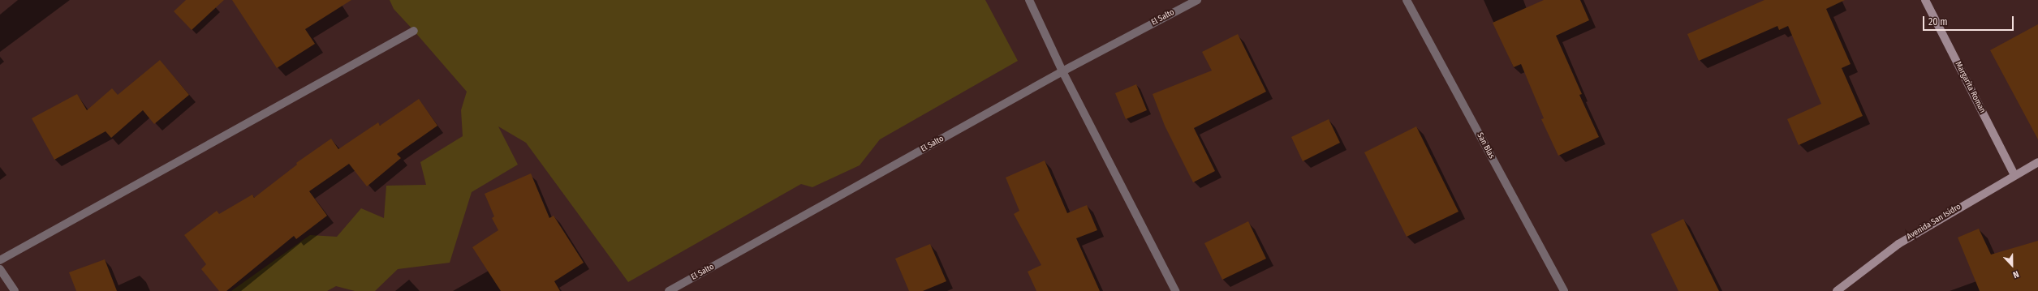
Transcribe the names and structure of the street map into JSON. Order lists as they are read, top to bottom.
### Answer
{
  "streets": {
    "main road": ["Margarita Roman", "Avenida San Isidro"],
    "street": ["El Salto", "San Blas"]
  },
  "crossings": [
    ["Margarita Roman", "Avenida San Isidro"]
  ],
  "scale_bar": "20 m",
  "north": "bottom"
}
